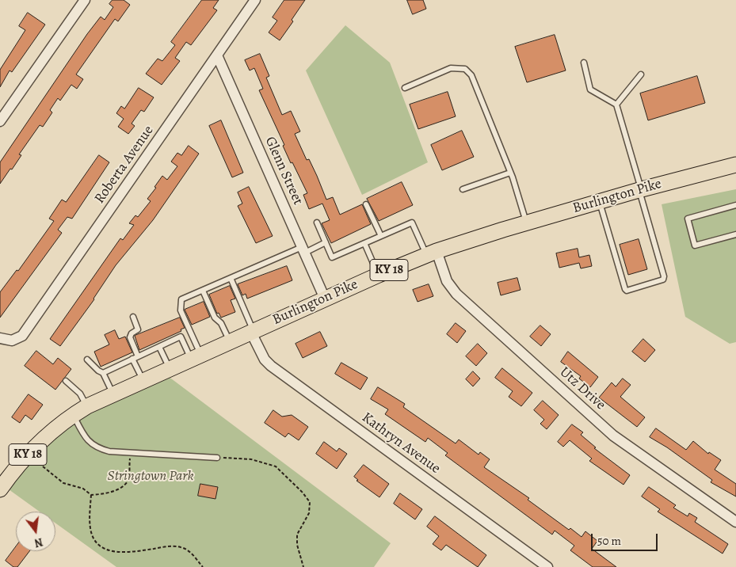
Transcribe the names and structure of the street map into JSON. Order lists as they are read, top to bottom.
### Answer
{
  "streets": {
    "main road": ["Burlington Pike", "KY 18"],
    "street": [
      "Roberta Avenue",
      "Glenn Street",
      "Utz Drive",
      "Kathryn Avenue"
    ]
  },
  "crossings": [
    ["Roberta Avenue", "Glenn Street"],
    ["Glenn Street", "Burlington Pike"],
    ["Burlington Pike", "Utz Drive"],
    ["Burlington Pike", "Kathryn Avenue"]
  ],
  "parks": ["Stringtown Park"],
  "scale_bar": "50 m",
  "north": "bottom"
}
